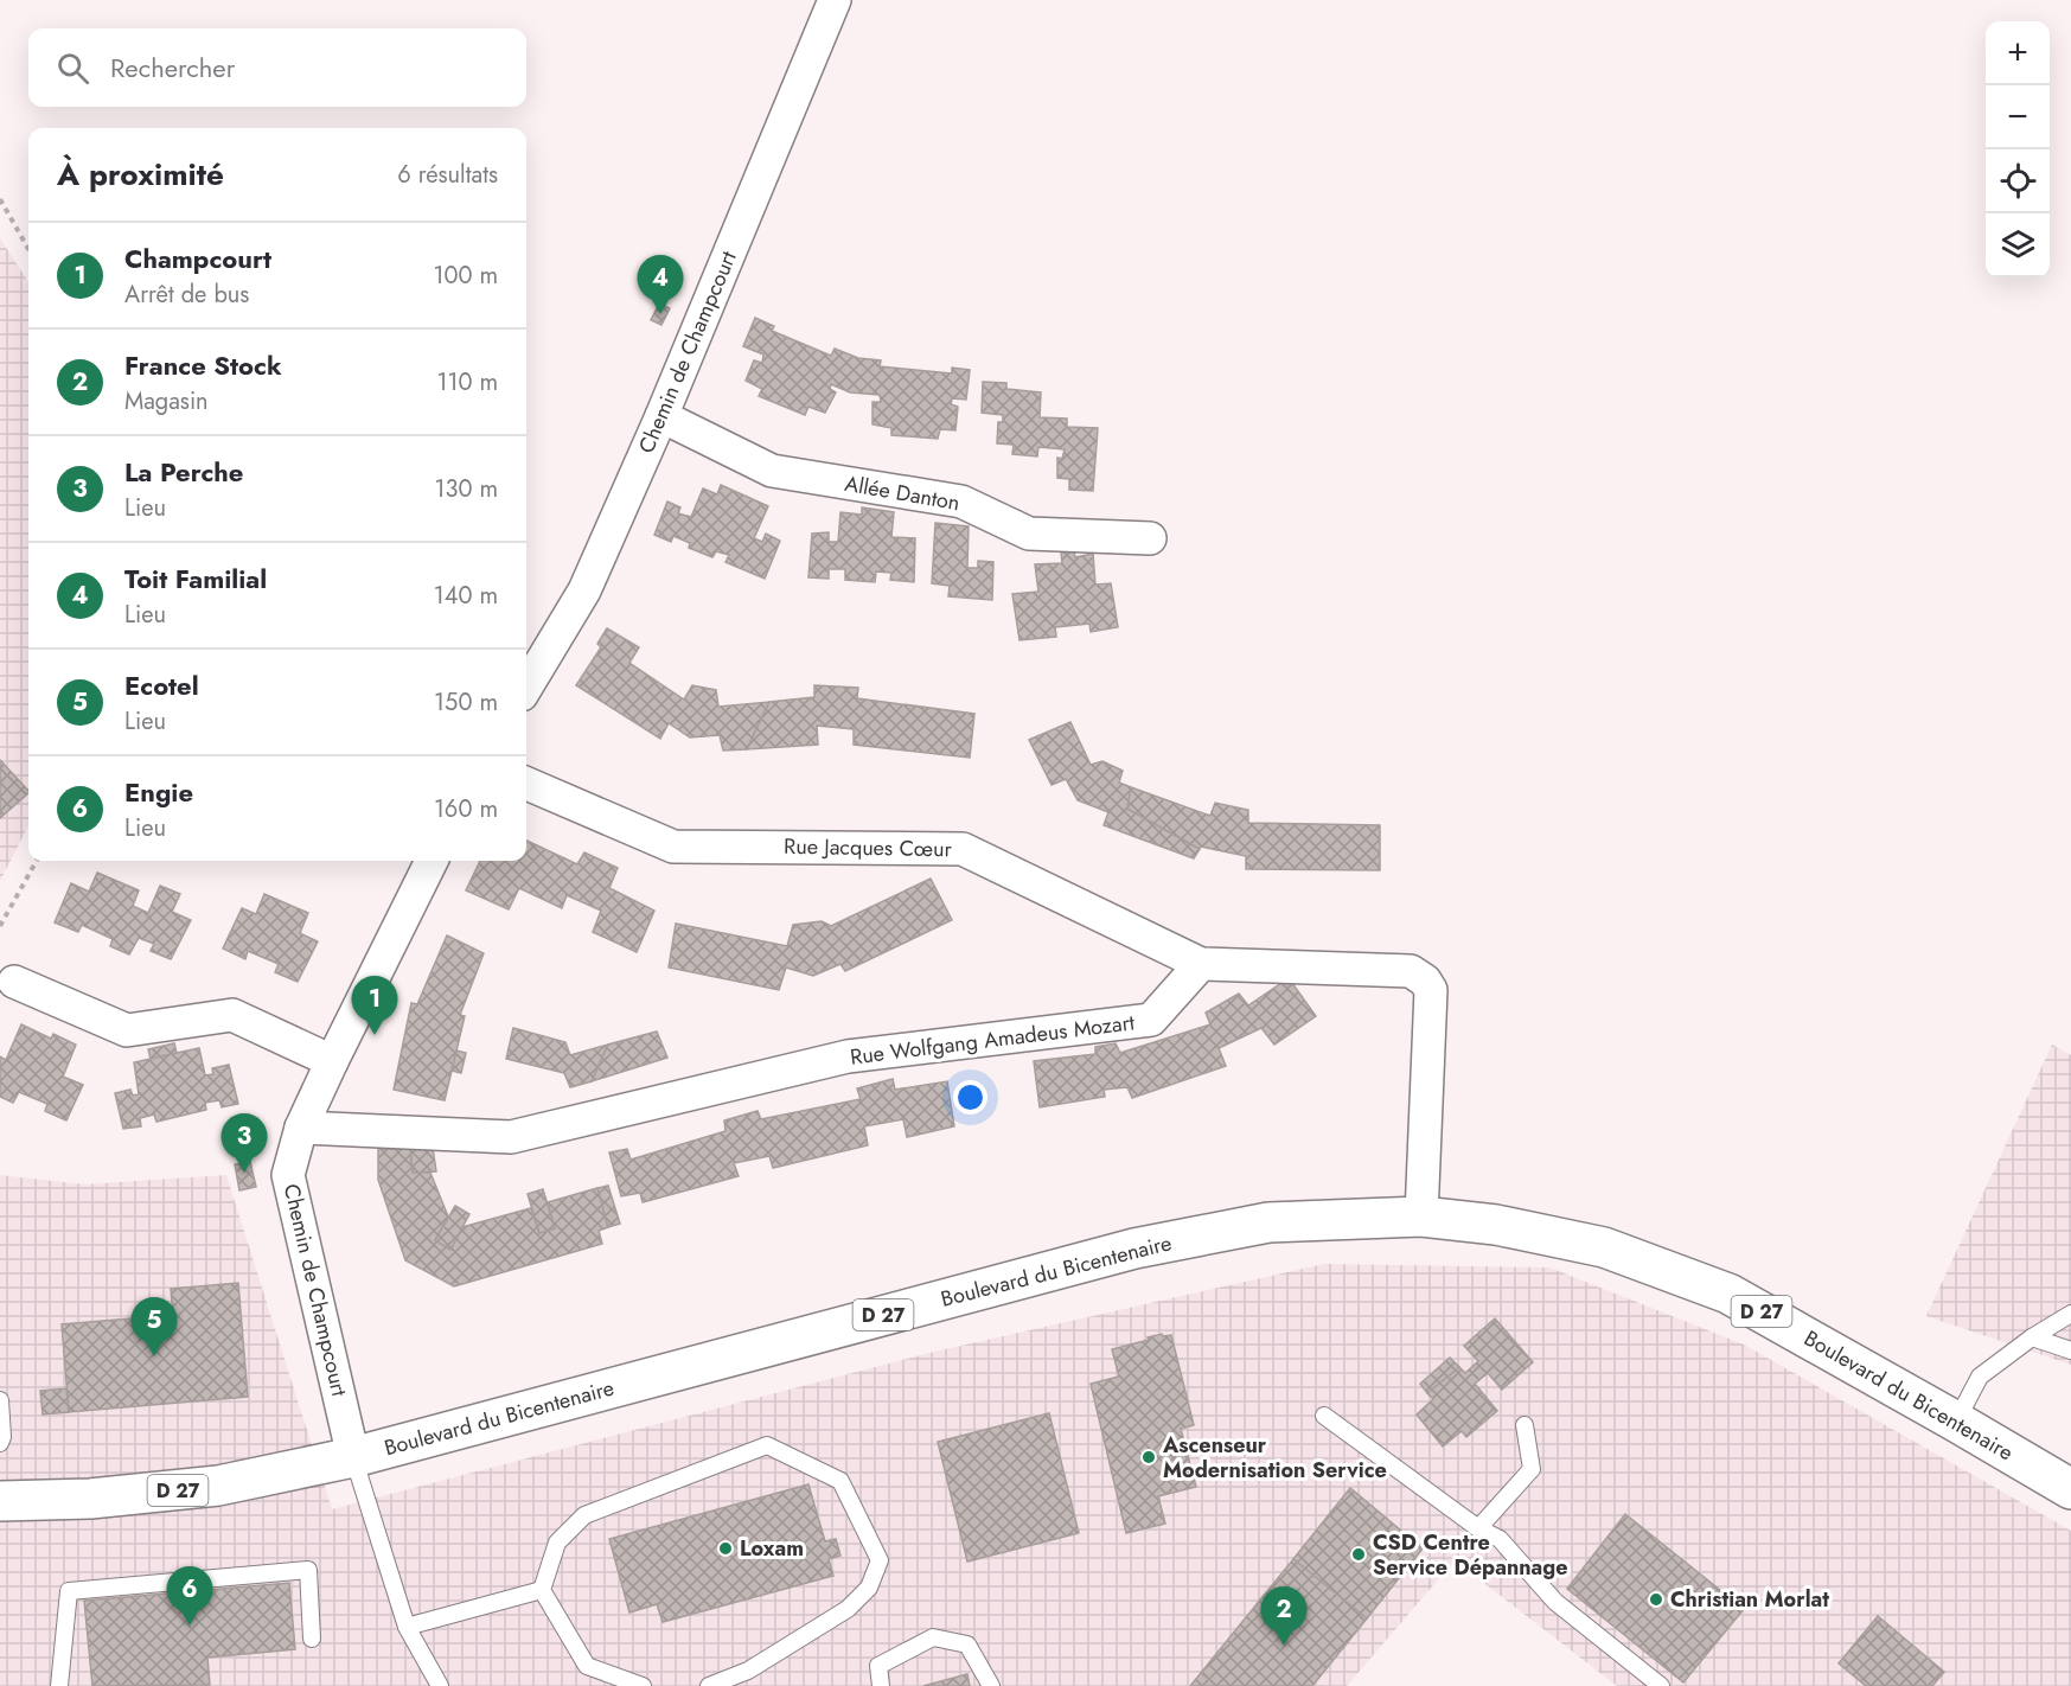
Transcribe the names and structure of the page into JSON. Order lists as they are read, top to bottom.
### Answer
{
  "streets": {
    "main road": ["Boulevard du Bicentenaire", "D 27"],
    "street": [
      "Chemin de Champcourt",
      "Allée Danton",
      "Rue Jacques Cœur",
      "Rue Wolfgang Amadeus Mozart"
    ]
  },
  "crossings": [
    ["Chemin de Champcourt", "Allée Danton"],
    ["Chemin de Champcourt", "Rue Wolfgang Amadeus Mozart"],
    ["Chemin de Champcourt", "Boulevard du Bicentenaire"],
    ["Rue Jacques Cœur", "Rue Wolfgang Amadeus Mozart"]
  ],
  "places": [
    "Ascenseur Modernisation Service",
    "Loxam",
    "CSD Centre Service Dépannage",
    "Christian Morlat"
  ],
  "page": {
    "map_buttons": ["+", "−"],
    "search": "Rechercher",
    "heading": ["À proximité", "6 résultats"],
    "list": [
      {
        "mark": "1",
        "name": "Champcourt",
        "note": "Arrêt de bus",
        "value": "100 m"
      },
      {
        "mark": "2",
        "name": "France Stock",
        "note": "Magasin",
        "value": "110 m"
      },
      {
        "mark": "3",
        "name": "La Perche",
        "note": "Lieu",
        "value": "130 m"
      },
      {
        "mark": "4",
        "name": "Toit Familial",
        "note": "Lieu",
        "value": "140 m"
      },
      {
        "mark": "5",
        "name": "Ecotel",
        "note": "Lieu",
        "value": "150 m"
      },
      {
        "mark": "6",
        "name": "Engie",
        "note": "Lieu",
        "value": "160 m"
      }
    ],
    "pins": [
      "4",
      "1",
      "3",
      "5",
      "6",
      "2"
    ]
  }
}
